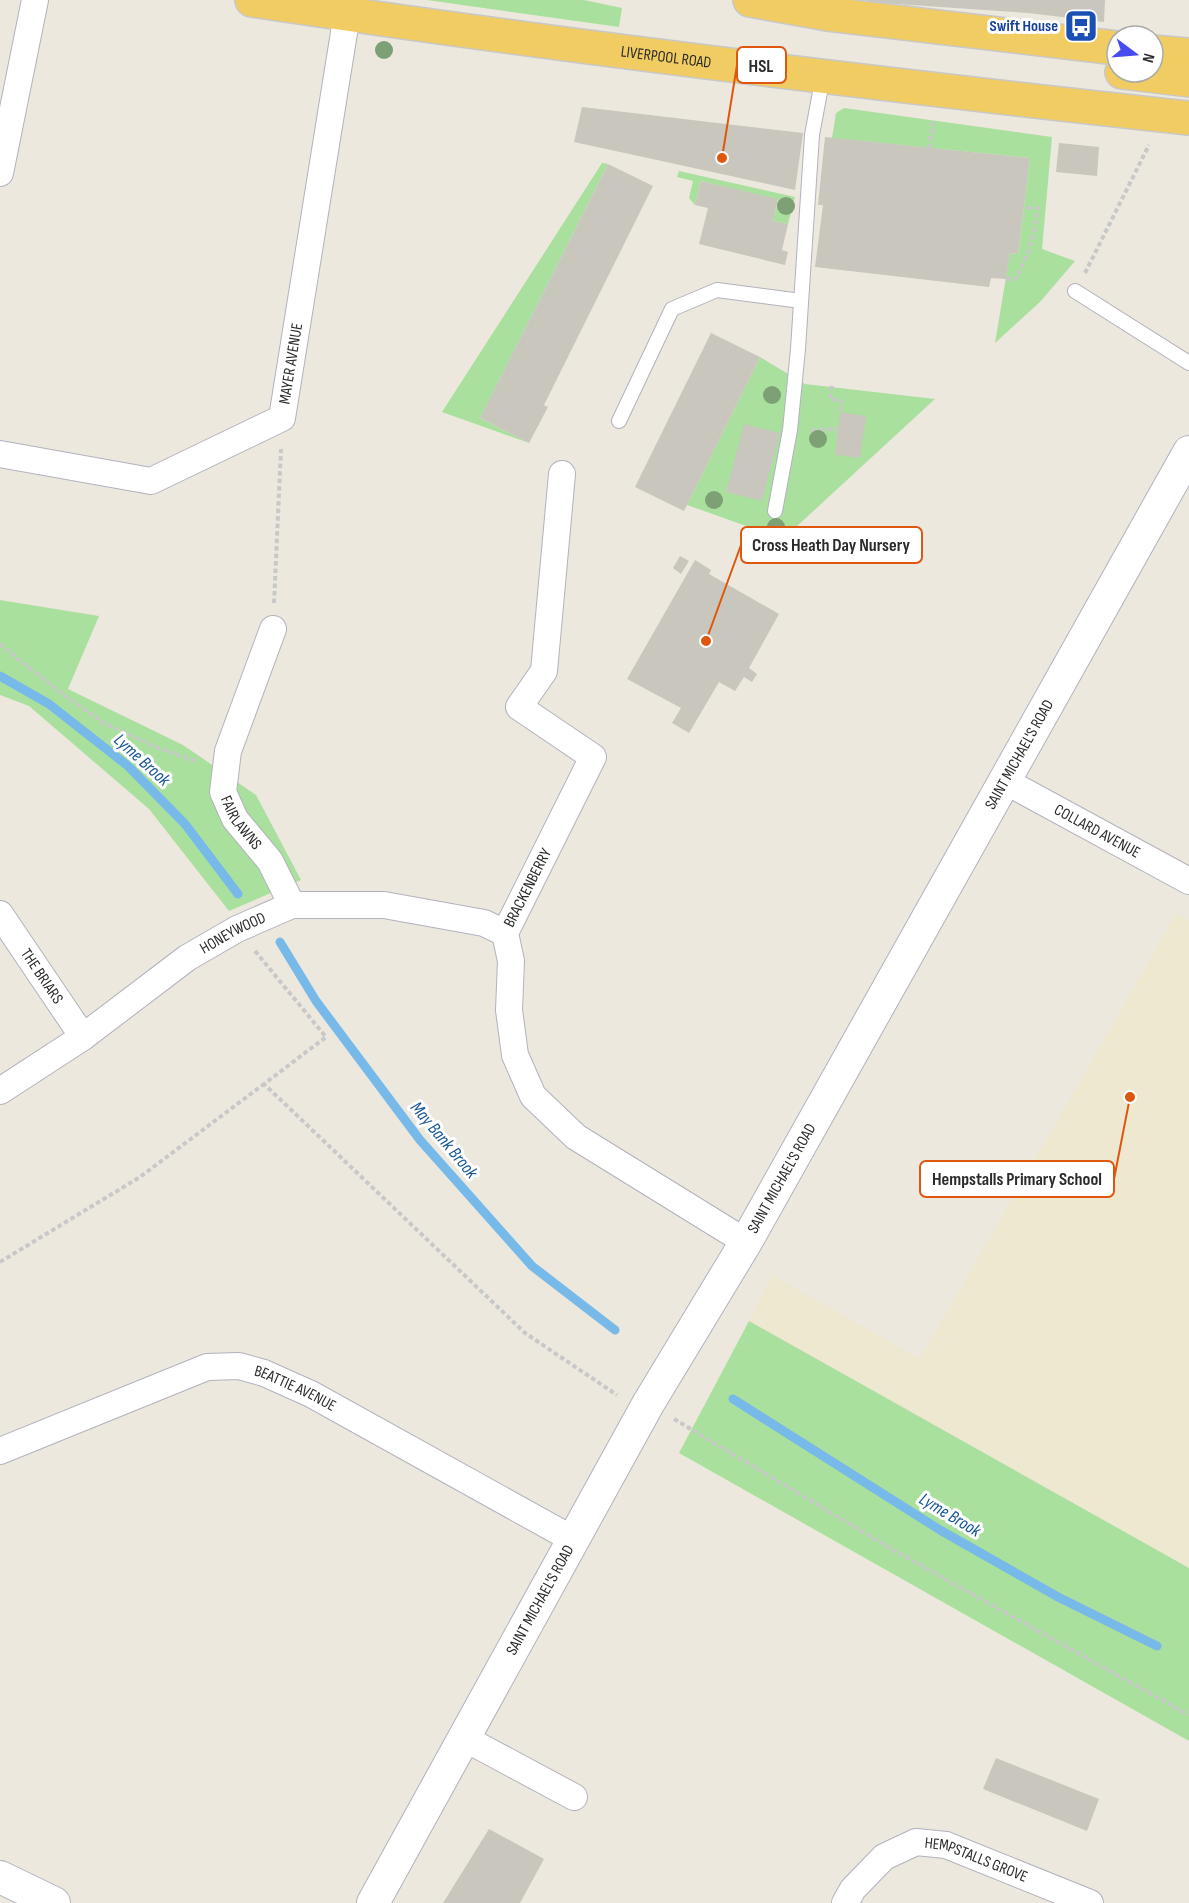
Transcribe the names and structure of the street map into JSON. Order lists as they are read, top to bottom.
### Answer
{
  "streets": {
    "highway": ["LIVERPOOL ROAD"],
    "street": [
      "MAYER AVENUE",
      "SAINT MICHAEL'S ROAD",
      "FAIRLAWNS",
      "COLLARD AVENUE",
      "BRACKENBERRY",
      "HONEYWOOD",
      "THE BRIARS",
      "BEATTIE AVENUE",
      "HEMPSTALLS GROVE"
    ]
  },
  "crossings": [
    ["LIVERPOOL ROAD", "MAYER AVENUE"],
    ["SAINT MICHAEL'S ROAD", "COLLARD AVENUE"],
    ["SAINT MICHAEL'S ROAD", "BRACKENBERRY"],
    ["SAINT MICHAEL'S ROAD", "BEATTIE AVENUE"],
    ["FAIRLAWNS", "HONEYWOOD"],
    ["BRACKENBERRY", "HONEYWOOD"],
    ["HONEYWOOD", "THE BRIARS"]
  ],
  "water": ["Lyme Brook", "May Bank Brook"],
  "places": {
    "bus stop": ["Swift House"],
    "other": ["HSL", "Cross Heath Day Nursery", "Hempstalls Primary School"]
  },
  "north": "right"
}
